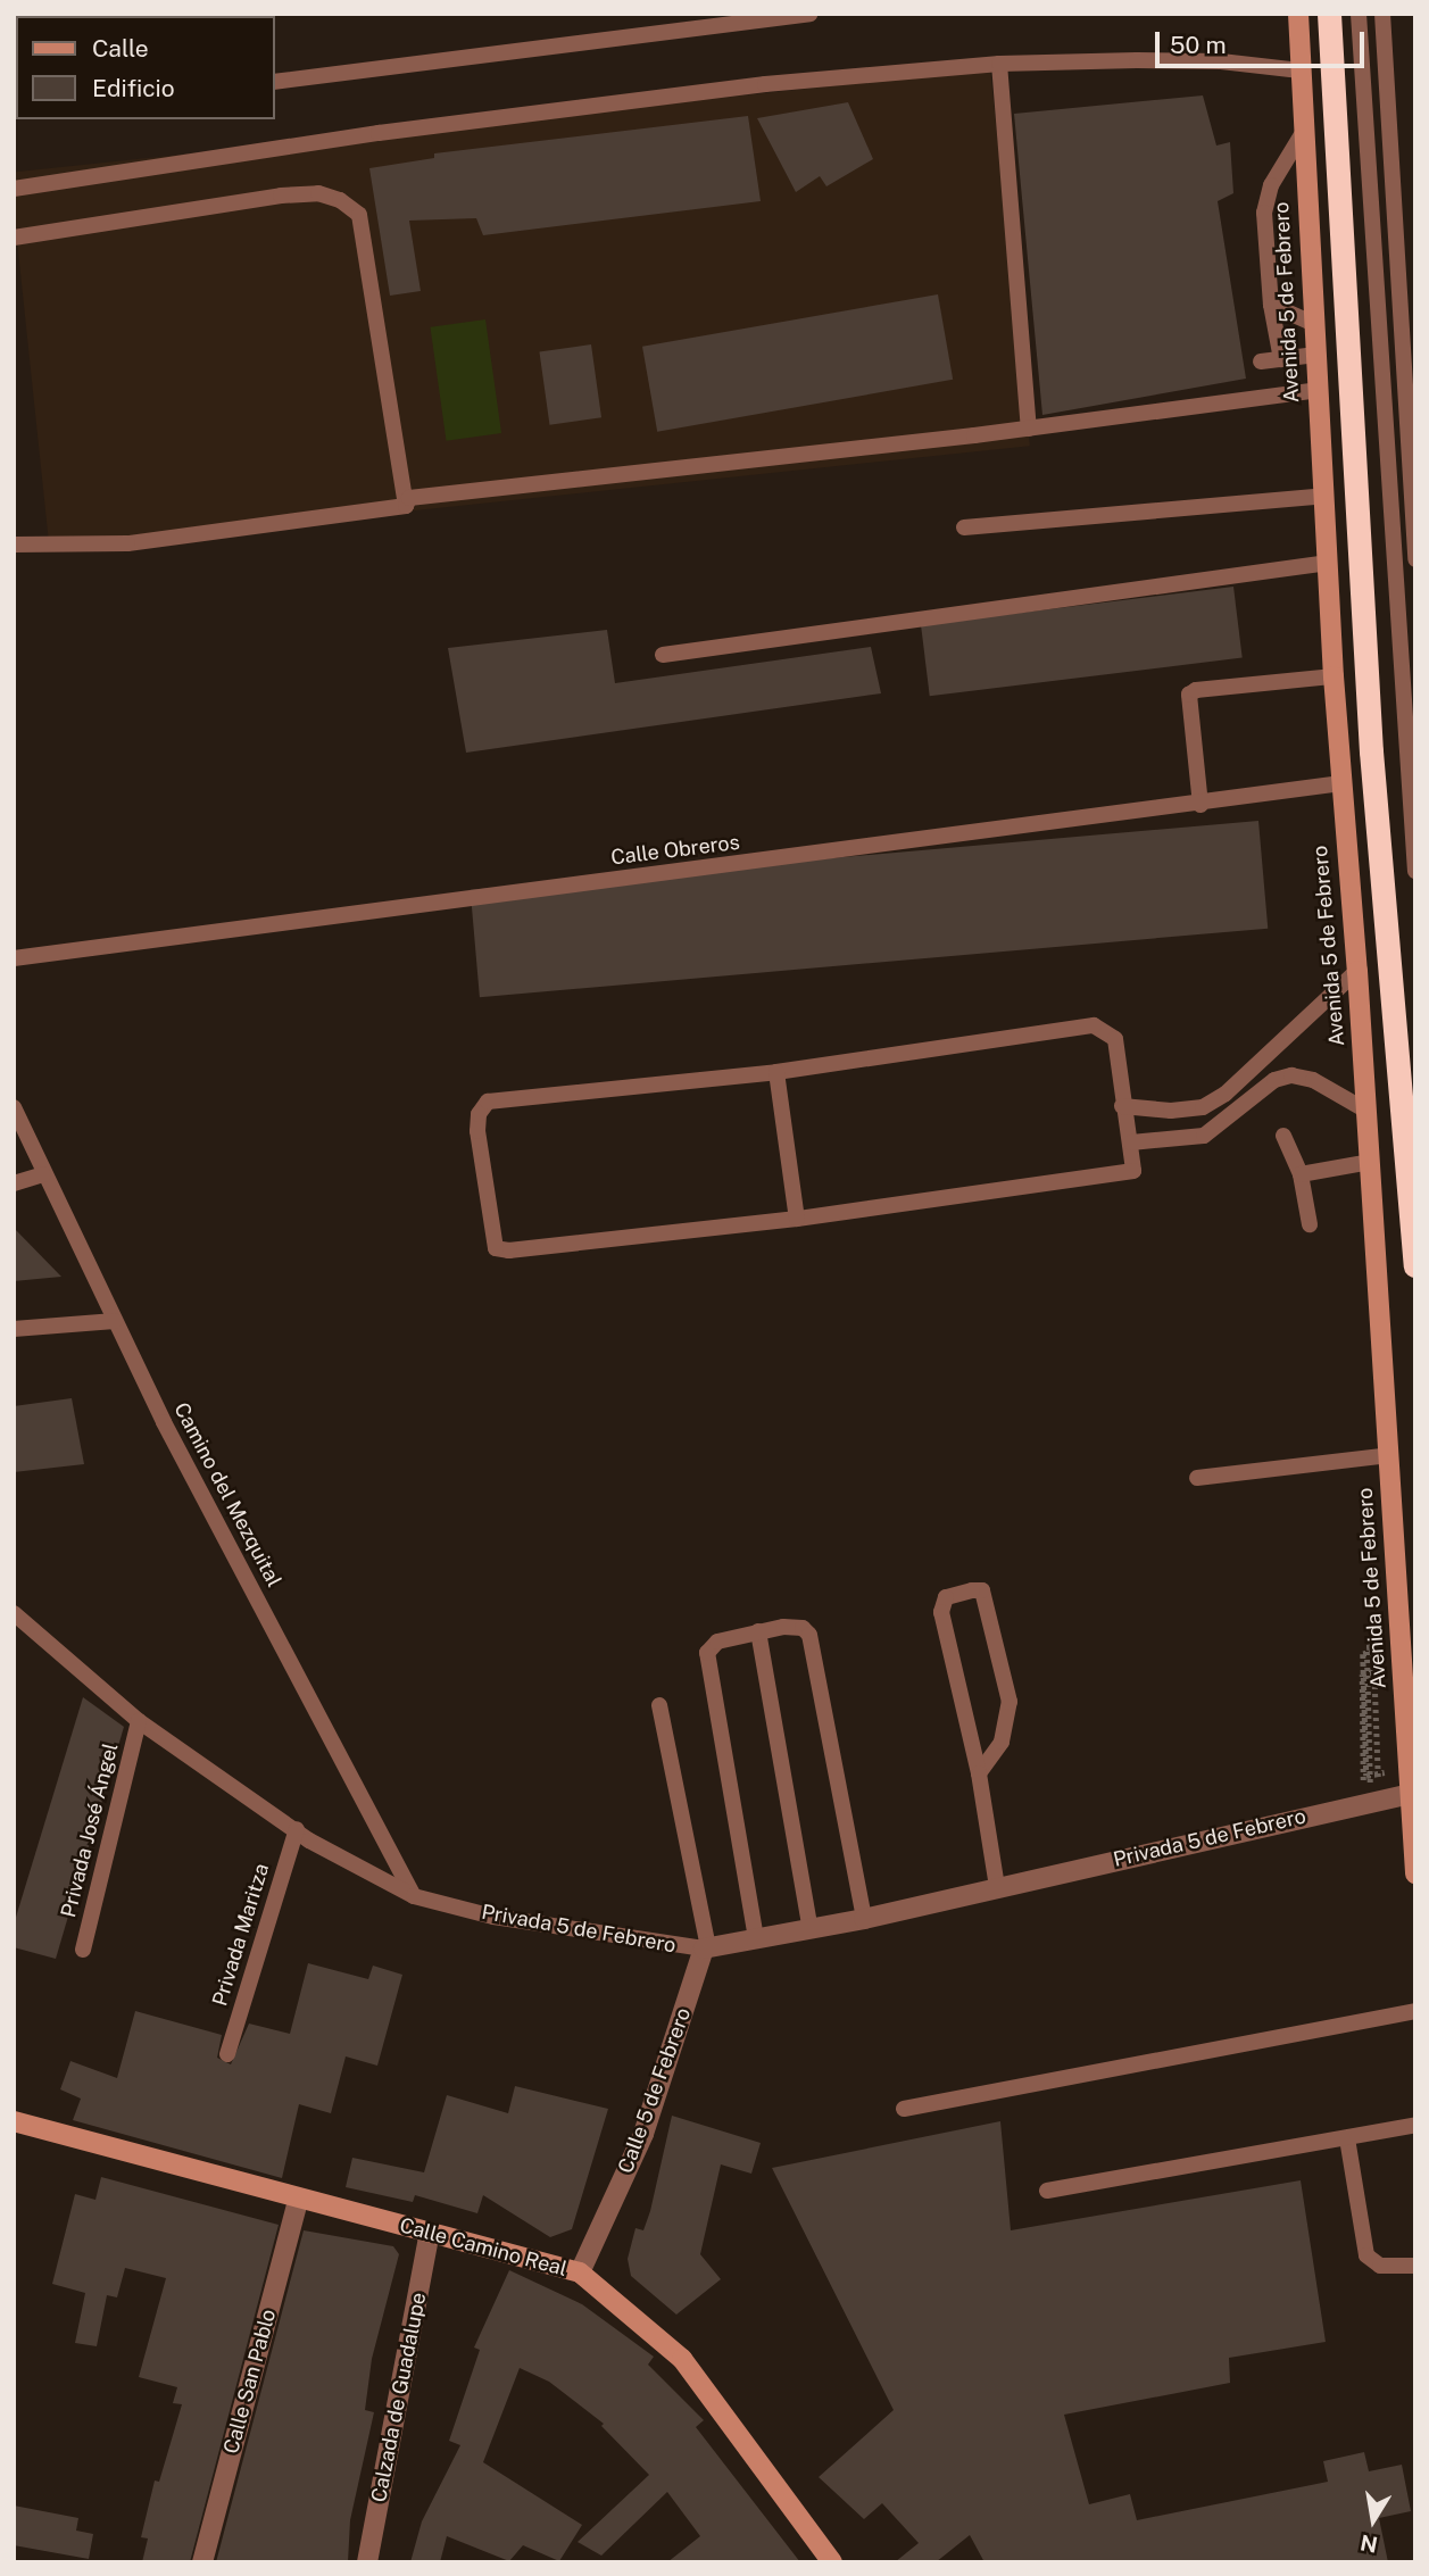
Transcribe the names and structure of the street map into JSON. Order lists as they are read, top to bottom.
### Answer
{
  "streets": {
    "main road": ["Avenida 5 de Febrero", "Calle Camino Real"],
    "street": [
      "Privada 5 de Febrero",
      "Calle 5 de Febrero",
      "Calle San Pablo",
      "Calzada de Guadalupe"
    ],
    "lane": [
      "Calle Obreros",
      "Camino del Mezquital",
      "Privada José Ángel",
      "Privada Maritza"
    ]
  },
  "crossings": [
    ["Avenida 5 de Febrero", "Calle Obreros"],
    ["Avenida 5 de Febrero", "Privada 5 de Febrero"],
    ["Camino del Mezquital", "Privada 5 de Febrero"],
    ["Privada José Ángel", "Privada 5 de Febrero"],
    ["Privada 5 de Febrero", "Privada Maritza"],
    ["Privada 5 de Febrero", "Calle 5 de Febrero"],
    ["Calle 5 de Febrero", "Calle Camino Real"],
    ["Calle Camino Real", "Calle San Pablo"],
    ["Calle Camino Real", "Calzada de Guadalupe"]
  ],
  "legend": ["Calle", "Edificio"],
  "scale_bar": "50 m",
  "north": "bottom"
}
